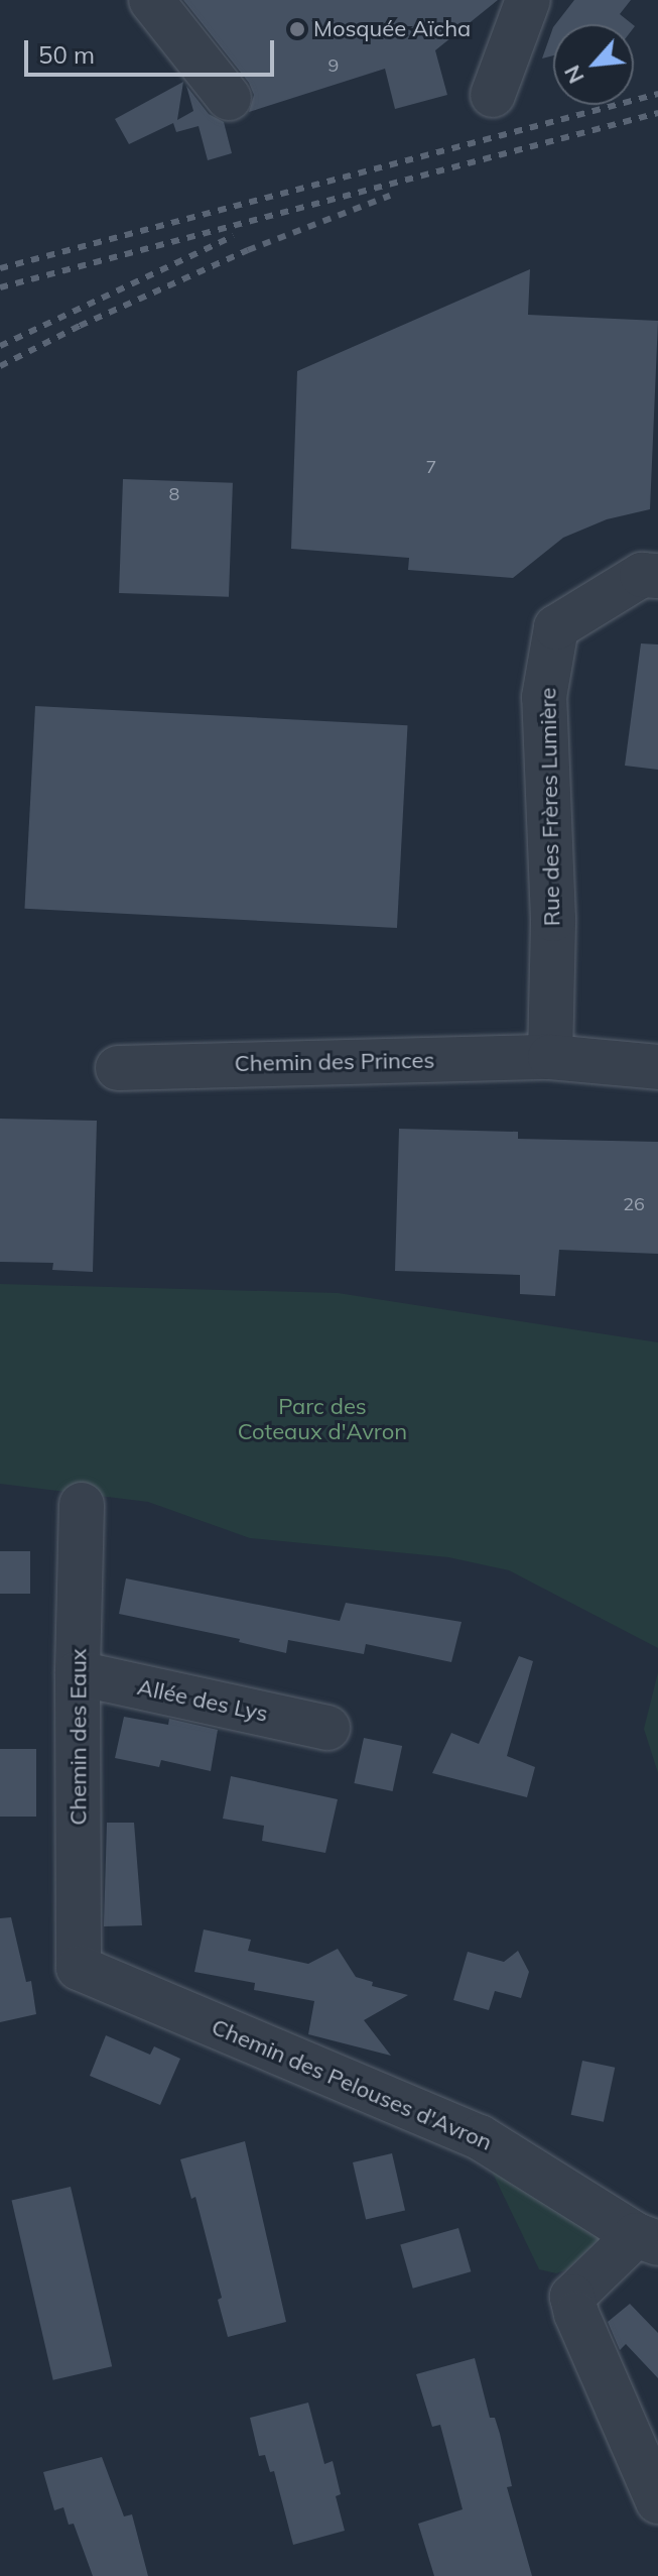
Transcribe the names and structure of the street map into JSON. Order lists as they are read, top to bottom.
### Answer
{
  "streets": {
    "street": [
      "Rue des Frères Lumière",
      "Chemin des Princes",
      "Allée des Lys",
      "Chemin des Eaux",
      "Chemin des Pelouses d'Avron"
    ]
  },
  "crossings": [
    ["Rue des Frères Lumière", "Chemin des Princes"],
    ["Allée des Lys", "Chemin des Eaux"],
    ["Chemin des Eaux", "Chemin des Pelouses d'Avron"]
  ],
  "parks": ["Parc des Coteaux d'Avron"],
  "places": ["Mosquée Aïcha"],
  "house_numbers": [
    "9",
    "7",
    "8",
    "26"
  ],
  "scale_bar": "50 m",
  "north": "bottom left"
}
